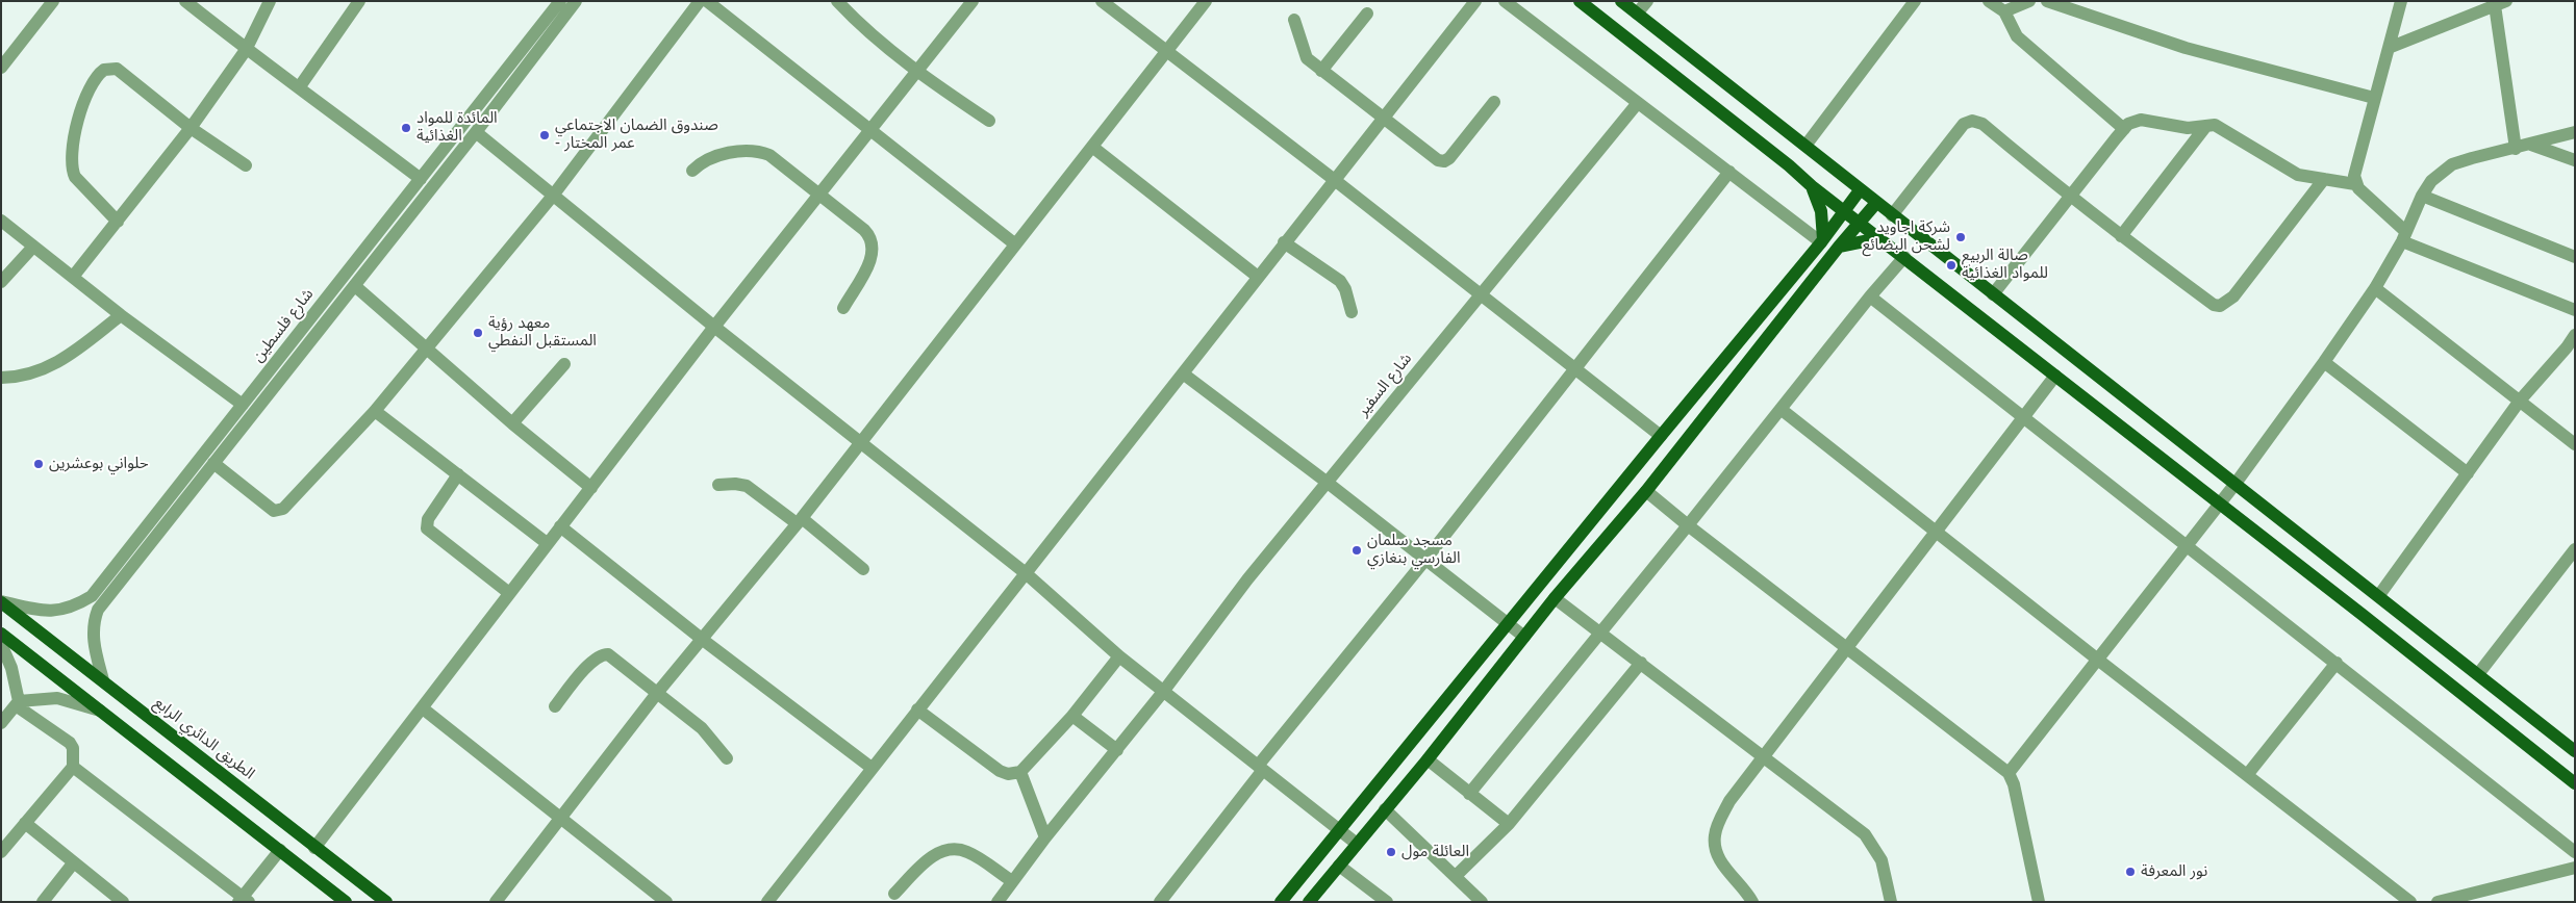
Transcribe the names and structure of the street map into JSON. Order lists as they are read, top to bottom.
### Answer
{
  "streets": {
    "main road": ["الطريق الدائري الرابع"],
    "street": ["شارع فلسطين", "شارع السفير"]
  },
  "crossings": [
    ["شارع فلسطين", "الطريق الدائري الرابع"]
  ],
  "places": [
    "المائدة للمواد الغذائية",
    "صندوق الضمان الاجتماعي - عمر المختار",
    "شركة اجاويد لشحن البضائع",
    "صالة الربيع للمواد الغذائية",
    "معهد رؤية المستقبل النفطي",
    "حلواني بوعشرين",
    "مسجد سلمان الفارسي بنغازي",
    "العائلة مول",
    "نور المعرفة"
  ]
}
